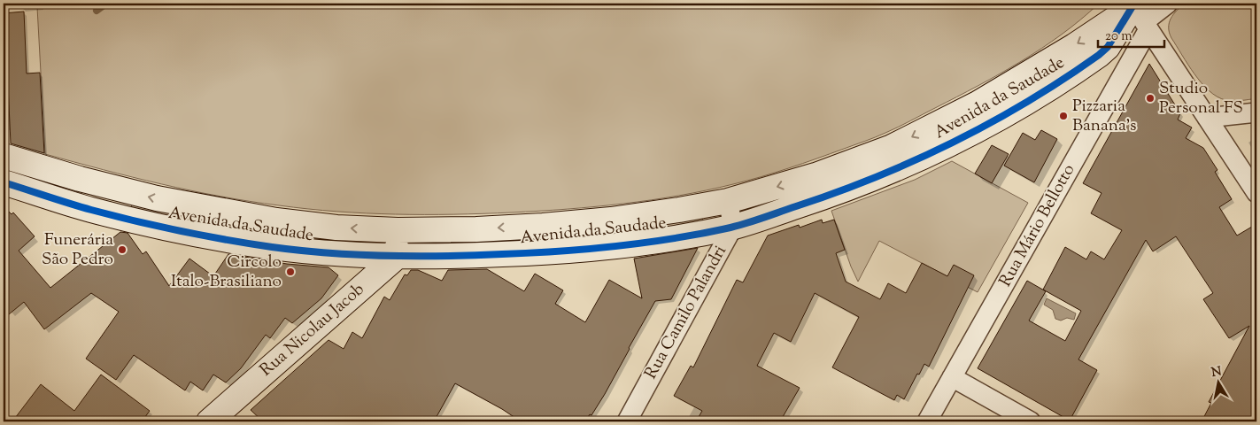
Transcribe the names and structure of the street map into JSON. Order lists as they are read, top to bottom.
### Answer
{
  "streets": {
    "street": [
      "Avenida da Saudade",
      "Rua Mário Bellotto",
      "Rua Camilo Palandri",
      "Rua Nicolau Jacob"
    ]
  },
  "crossings": [
    ["Avenida da Saudade", "Rua Mário Bellotto"],
    ["Avenida da Saudade", "Rua Camilo Palandri"],
    ["Avenida da Saudade", "Rua Nicolau Jacob"]
  ],
  "places": [
    "Studio Personal FS",
    "Pizzaria Banana's",
    "Funerária São Pedro",
    "Circolo Italo-Brasiliano"
  ],
  "scale_bar": "20 m",
  "north": "top"
}
